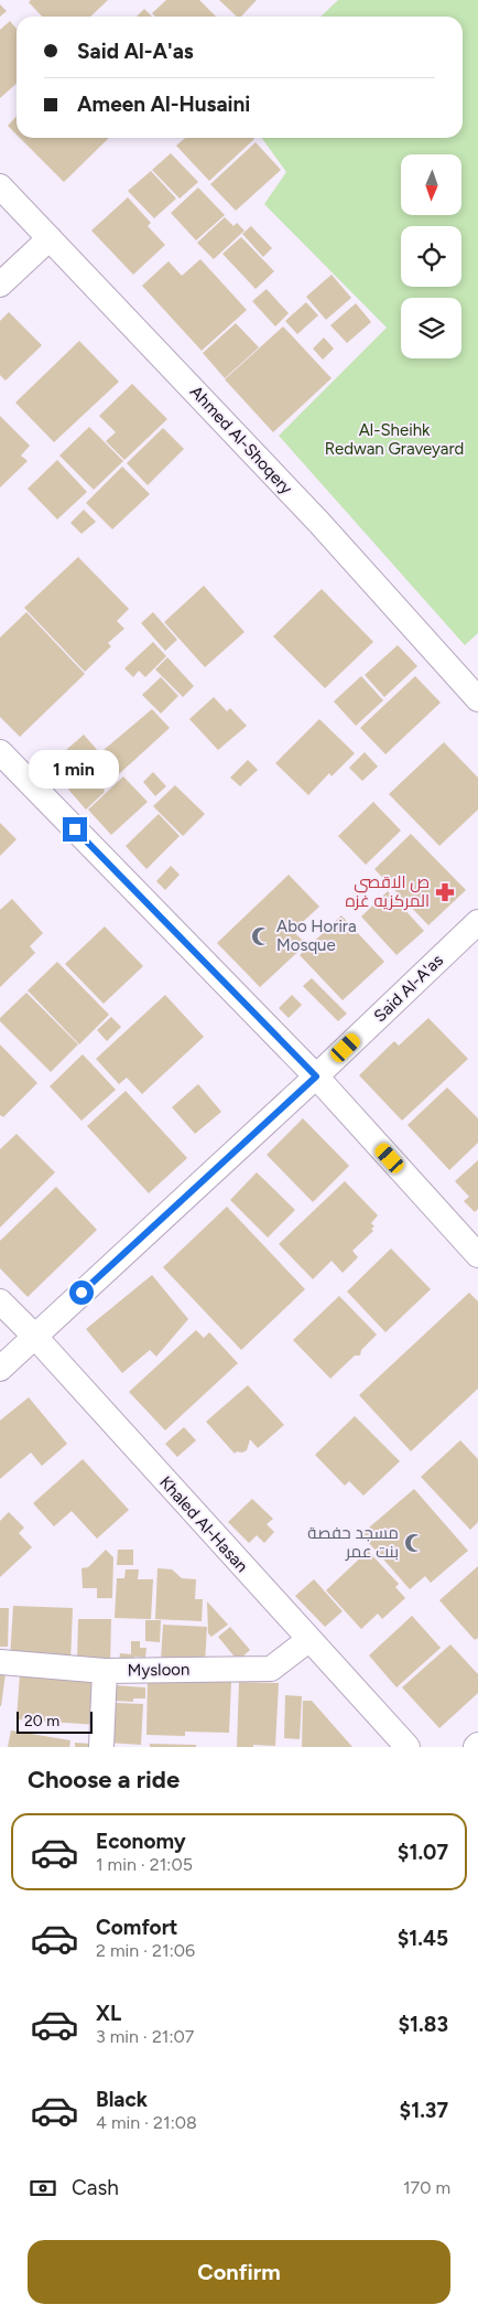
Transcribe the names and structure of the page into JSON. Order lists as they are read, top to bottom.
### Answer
{
  "streets": {
    "street": [
      "Ahmed Al-Shoqery",
      "Said Al-A'as",
      "Khaled Al-Hasan",
      "Mysloon"
    ]
  },
  "crossings": [
    ["Said Al-A'as", "Khaled Al-Hasan"],
    ["Khaled Al-Hasan", "Mysloon"]
  ],
  "parks": ["Al-Sheihk Redwan Graveyard"],
  "places": {
    "pharmacy": ["ص الاقصى المركزيه غزه"],
    "mosque": ["Abo Horira Mosque", "مسجد حفصة بنت عمر"]
  },
  "scale_bar": "20 m",
  "north": "bottom",
  "page": {
    "banner": ["Said Al-A'as", "Ameen Al-Husaini"],
    "bubble": "1 min",
    "scale": "20 m",
    "heading": "Choose a ride",
    "list": [
      {
        "name": "Economy",
        "note": "1 min · 21:05",
        "value": "$1.07"
      },
      {
        "name": "Comfort",
        "note": "2 min · 21:06",
        "value": "$1.45"
      },
      {
        "name": "XL",
        "note": "3 min · 21:07",
        "value": "$1.83"
      },
      {
        "name": "Black",
        "note": "4 min · 21:08",
        "value": "$1.37"
      }
    ],
    "pay": ["Cash", "170 m"],
    "buttons": "Confirm"
  }
}
